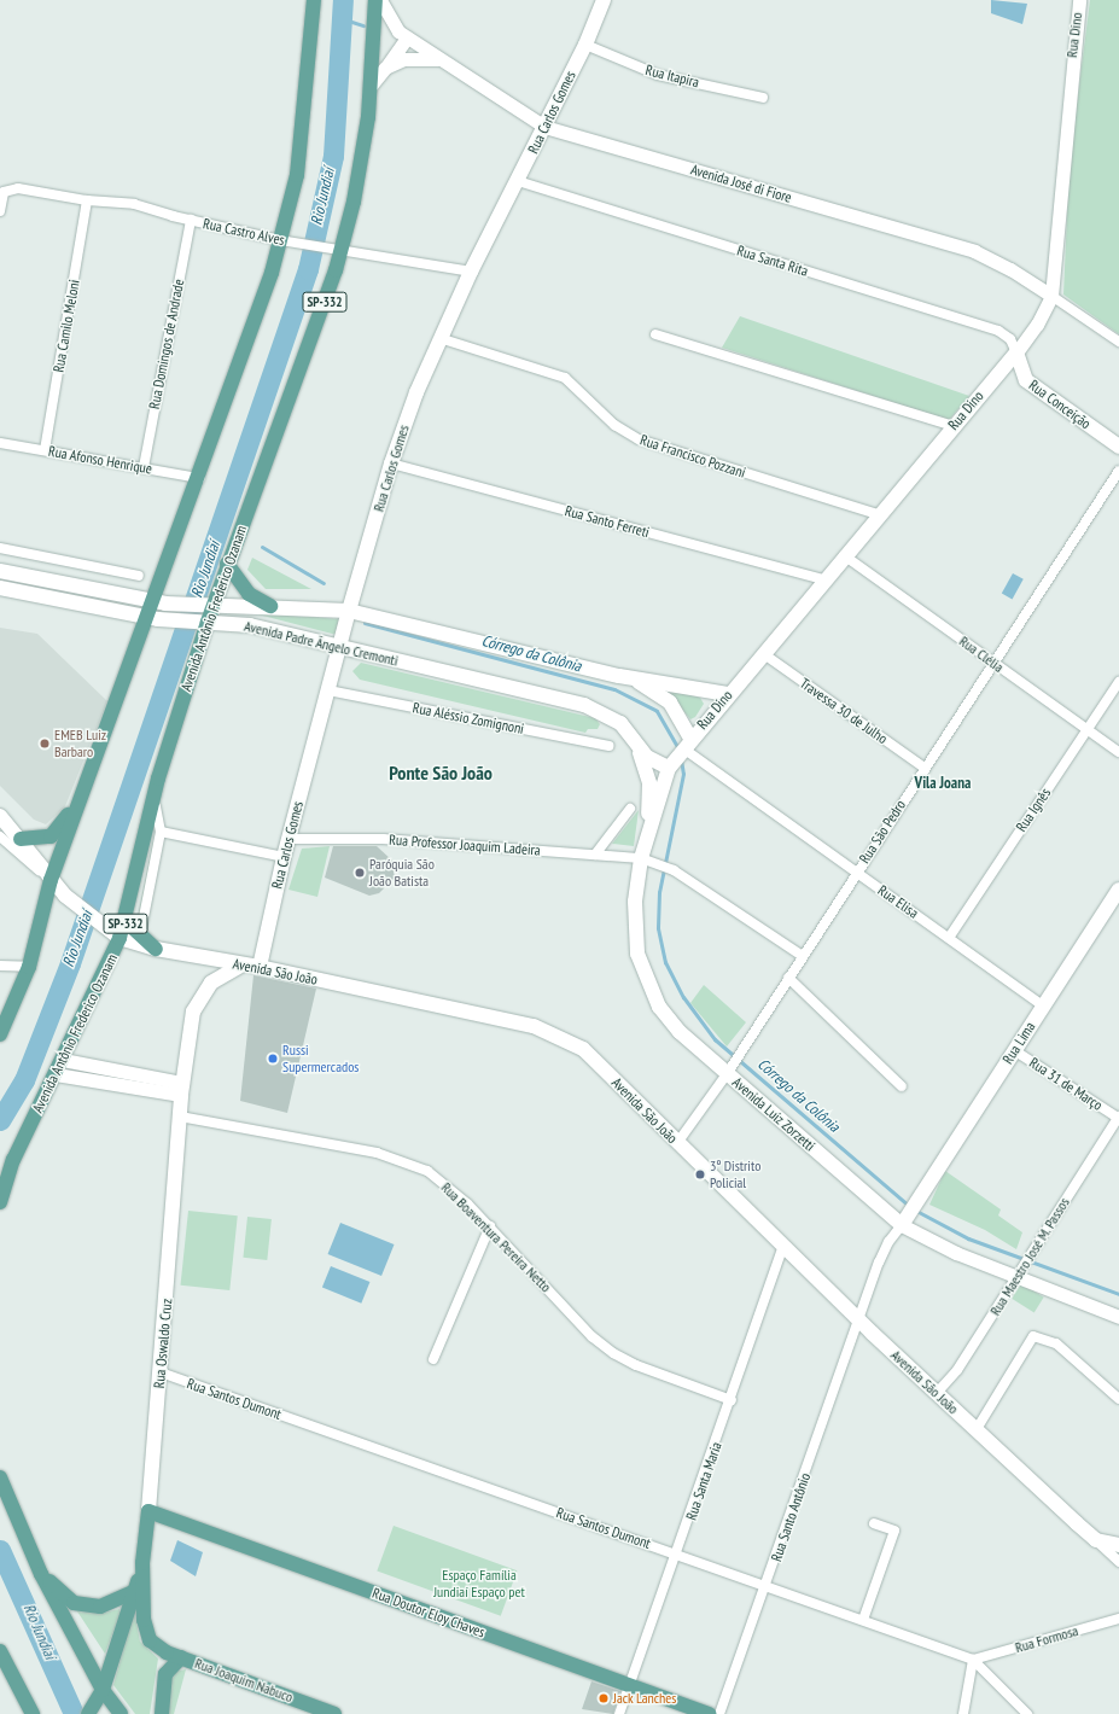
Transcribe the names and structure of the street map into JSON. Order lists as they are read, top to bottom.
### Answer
{
  "streets": {
    "main road": [
      "Rua Dino",
      "Rua Carlos Gomes",
      "SP-332",
      "Rua Conceição",
      "Avenida Antônio Frederico Ozanam",
      "Avenida Padre Ângelo Cremonti",
      "Avenida São João",
      "Rua Lima",
      "Avenida Luiz Zorzetti",
      "Rua Oswaldo Cruz",
      "Rua Doutor Eloy Chaves",
      "Rua Joaquim Nabuco"
    ],
    "street": [
      "Rua Itapira",
      "Avenida José di Fiore",
      "Rua Castro Alves",
      "Rua Santa Rita",
      "Rua Camilo Meloni",
      "Rua Domingos de Andrade",
      "Rua Francisco Pozzani",
      "Rua Afonso Henrique",
      "Rua Santo Ferreti",
      "Rua Clélia",
      "Travessa 30 de Julho",
      "Rua Aléssio Zomignoni",
      "Rua Ignês",
      "Rua São Pedro",
      "Rua Professor Joaquim Ladeira",
      "Rua Elisa",
      "Rua 31 de Março",
      "Rua Boaventura Pereira Netto",
      "Rua Maestro José M. Passos",
      "Rua Santos Dumont",
      "Rua Santa Maria",
      "Rua Santo Antônio",
      "Rua Formosa"
    ]
  },
  "crossings": [
    ["Rua Dino", "Avenida José di Fiore"],
    ["Rua Dino", "Rua Santa Rita"],
    ["Rua Dino", "Rua Conceição"],
    ["Rua Dino", "Rua Francisco Pozzani"],
    ["Rua Dino", "Rua Santo Ferreti"],
    ["Rua Dino", "Avenida Padre Ângelo Cremonti"],
    ["Rua Dino", "Rua Clélia"],
    ["Rua Dino", "Travessa 30 de Julho"],
    ["Rua Dino", "Rua Elisa"],
    ["Rua Dino", "Avenida Luiz Zorzetti"],
    ["Rua Itapira", "Rua Carlos Gomes"],
    ["Rua Carlos Gomes", "Avenida José di Fiore"],
    ["Rua Carlos Gomes", "Rua Castro Alves"],
    ["Rua Carlos Gomes", "Rua Santa Rita"],
    ["Rua Carlos Gomes", "Rua Francisco Pozzani"],
    ["Rua Carlos Gomes", "Rua Santo Ferreti"],
    ["Rua Carlos Gomes", "Avenida Padre Ângelo Cremonti"],
    ["Rua Carlos Gomes", "Rua Aléssio Zomignoni"],
    ["Rua Carlos Gomes", "Rua Professor Joaquim Ladeira"],
    ["Rua Carlos Gomes", "Avenida São João"],
    ["Rua Carlos Gomes", "Rua Oswaldo Cruz"],
    ["Rua Castro Alves", "Rua Camilo Meloni"],
    ["Rua Castro Alves", "Rua Domingos de Andrade"],
    ["Rua Castro Alves", "Avenida Antônio Frederico Ozanam"],
    ["Rua Santa Rita", "Rua Conceição"],
    ["Rua Camilo Meloni", "Rua Afonso Henrique"],
    ["Rua Domingos de Andrade", "Rua Afonso Henrique"],
    ["Avenida Antônio Frederico Ozanam", "Avenida Padre Ângelo Cremonti"],
    ["Avenida Antônio Frederico Ozanam", "Avenida São João"],
    ["Avenida Padre Ângelo Cremonti", "Rua Elisa"],
    ["Avenida Padre Ângelo Cremonti", "Avenida Luiz Zorzetti"],
    ["Rua Clélia", "Rua Ignês"],
    ["Rua Clélia", "Rua São Pedro"],
    ["Travessa 30 de Julho", "Rua São Pedro"],
    ["Rua Ignês", "Rua Elisa"],
    ["Rua São Pedro", "Rua Professor Joaquim Ladeira"],
    ["Rua São Pedro", "Rua Elisa"],
    ["Rua São Pedro", "Avenida São João"],
    ["Rua São Pedro", "Avenida Luiz Zorzetti"],
    ["Rua Professor Joaquim Ladeira", "Avenida Luiz Zorzetti"],
    ["Rua Elisa", "Rua Lima"],
    ["Rua Elisa", "Avenida Luiz Zorzetti"],
    ["Avenida São João", "Rua Maestro José M. Passos"],
    ["Avenida São João", "Rua Oswaldo Cruz"],
    ["Avenida São João", "Rua Santa Maria"],
    ["Avenida São João", "Rua Santo Antônio"],
    ["Rua Lima", "Rua 31 de Março"],
    ["Rua Lima", "Avenida Luiz Zorzetti"],
    ["Rua 31 de Março", "Rua Maestro José M. Passos"],
    ["Avenida Luiz Zorzetti", "Rua Maestro José M. Passos"],
    ["Rua Boaventura Pereira Netto", "Rua Oswaldo Cruz"],
    ["Rua Boaventura Pereira Netto", "Rua Santa Maria"],
    ["Rua Oswaldo Cruz", "Rua Santos Dumont"],
    ["Rua Oswaldo Cruz", "Rua Doutor Eloy Chaves"],
    ["Rua Oswaldo Cruz", "Rua Joaquim Nabuco"],
    ["Rua Santos Dumont", "Rua Santa Maria"],
    ["Rua Santos Dumont", "Rua Santo Antônio"],
    ["Rua Santos Dumont", "Rua Formosa"],
    ["Rua Santa Maria", "Rua Doutor Eloy Chaves"]
  ],
  "districts": ["Ponte São João", "Vila Joana"],
  "water": ["Rio Jundiaí", "Córrego da Colônia"],
  "parks": ["Espaço Família Jundiaí Espaço pet"],
  "places": [
    "EMEB Luiz Barbaro",
    "Paróquia São João Batista",
    "Russi Supermercados",
    "3º Distrito Policial",
    "Jack Lanches"
  ]
}
